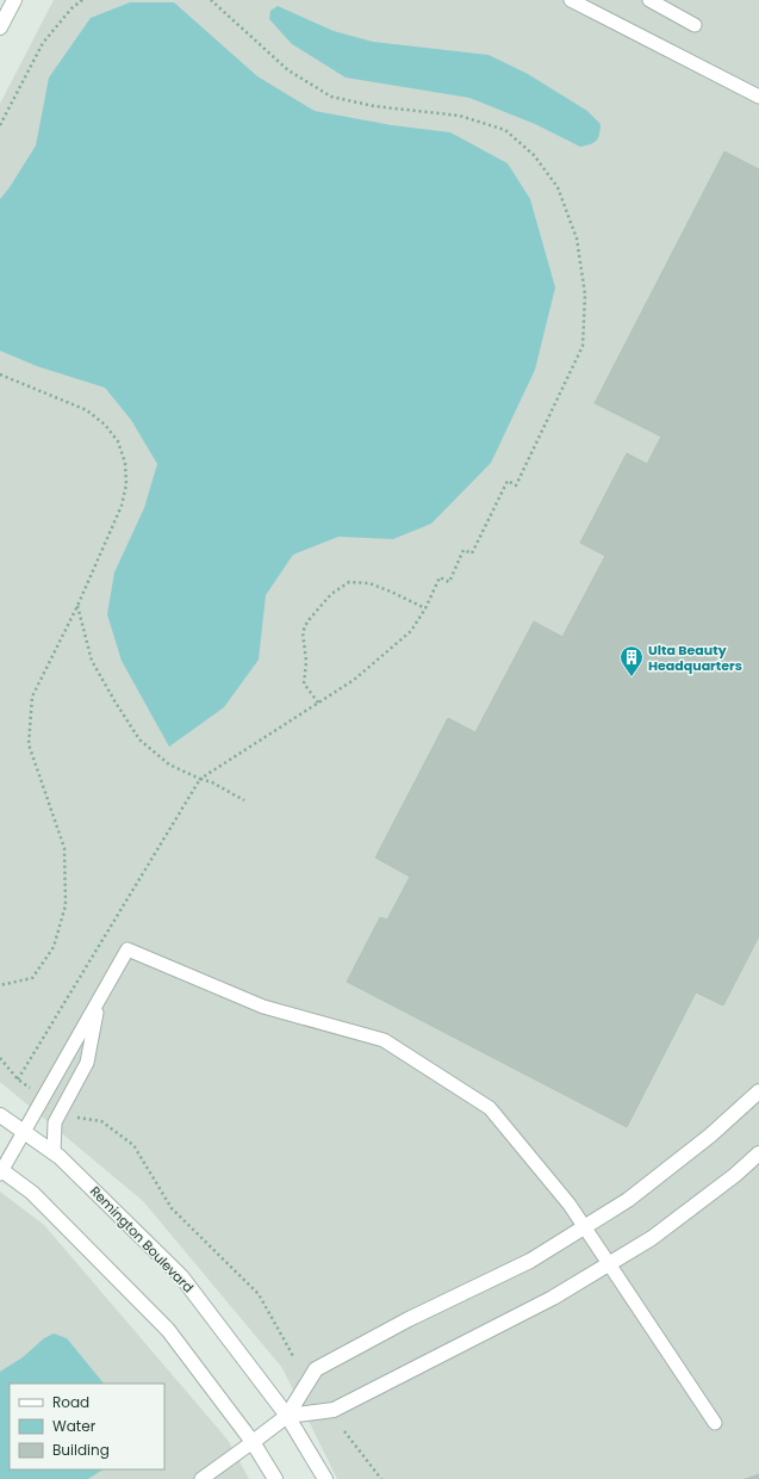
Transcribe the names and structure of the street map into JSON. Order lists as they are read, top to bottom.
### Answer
{
  "streets": {
    "street": ["Remington Boulevard"]
  },
  "places": {
    "building": ["Ulta Beauty Headquarters"]
  },
  "legend": ["Road", "Water", "Building"]
}
